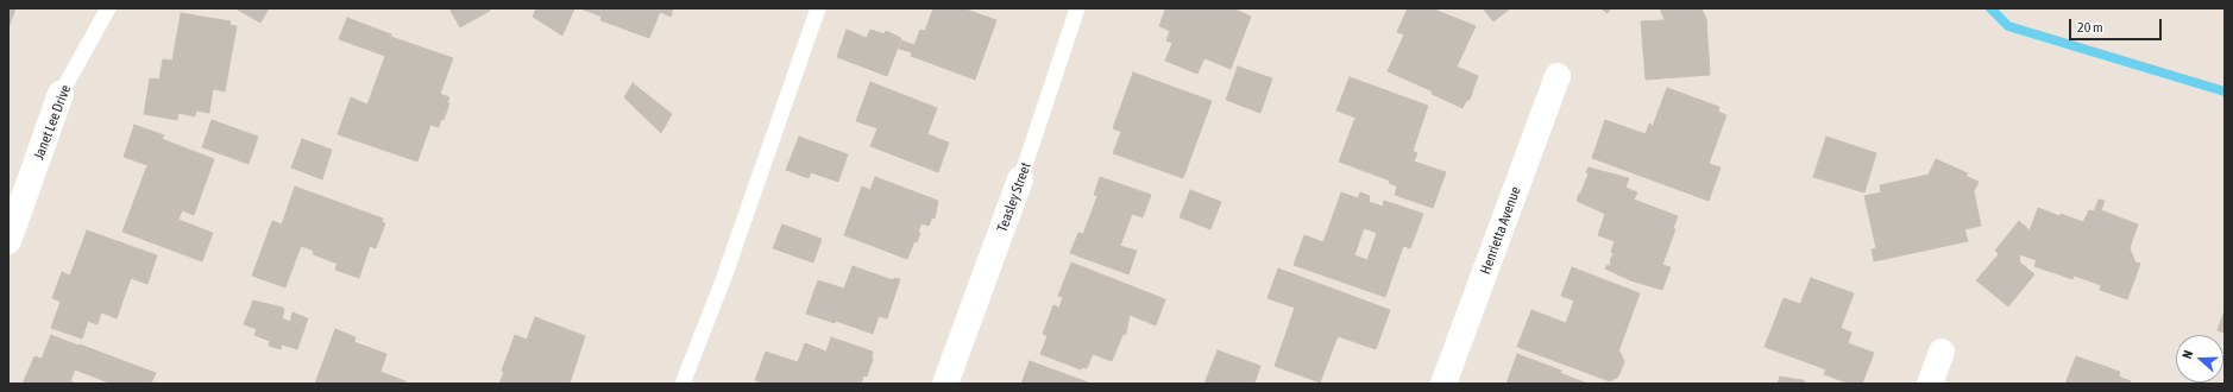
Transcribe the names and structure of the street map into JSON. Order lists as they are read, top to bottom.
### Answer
{
  "streets": {
    "street": ["Janet Lee Drive", "Teasley Street", "Henrietta Avenue"]
  },
  "scale_bar": "20 m",
  "north": "left"
}
